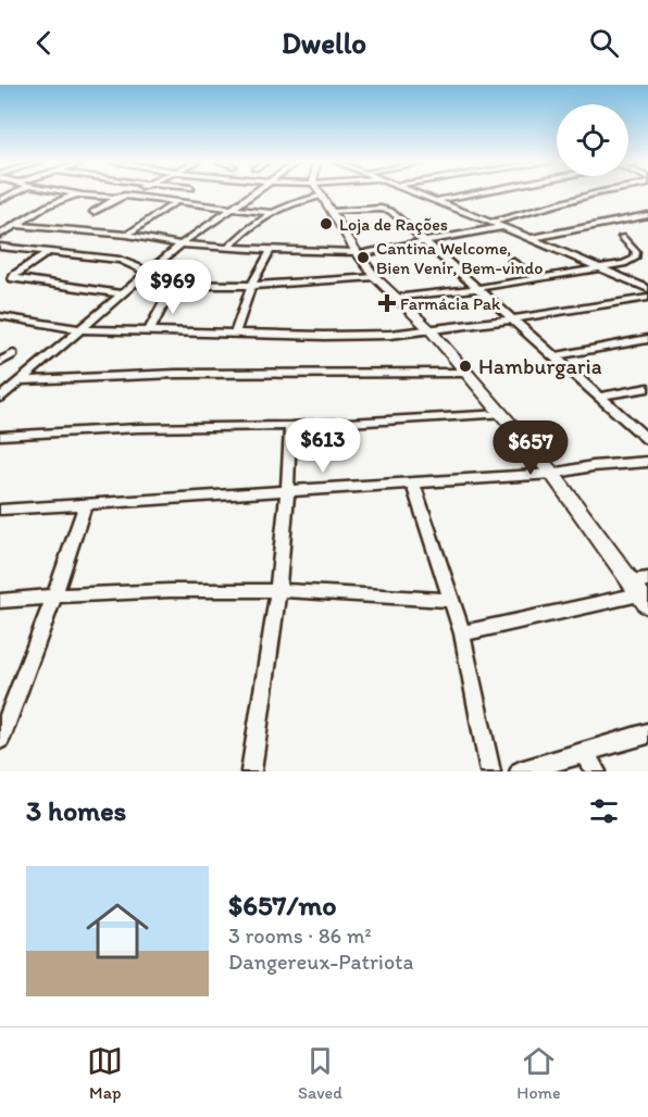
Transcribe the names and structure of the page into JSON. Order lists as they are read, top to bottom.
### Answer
{
  "places": {
    "other": ["Loja de Rações", "Cantina Welcome, Bien Venir, Bem-vindo", "Hamburgaria"],
    "health": ["Farmácia Pak"]
  },
  "page": {
    "header": "Dwello",
    "price": ["$969", "$613", "$657"],
    "heading": "3 homes",
    "list": [
      {
        "name": "$657/mo",
        "note": "3 rooms · 86 m² · Dangereux-Patriota"
      }
    ],
    "tabs": ["Map", "Saved", "Home"]
  }
}
